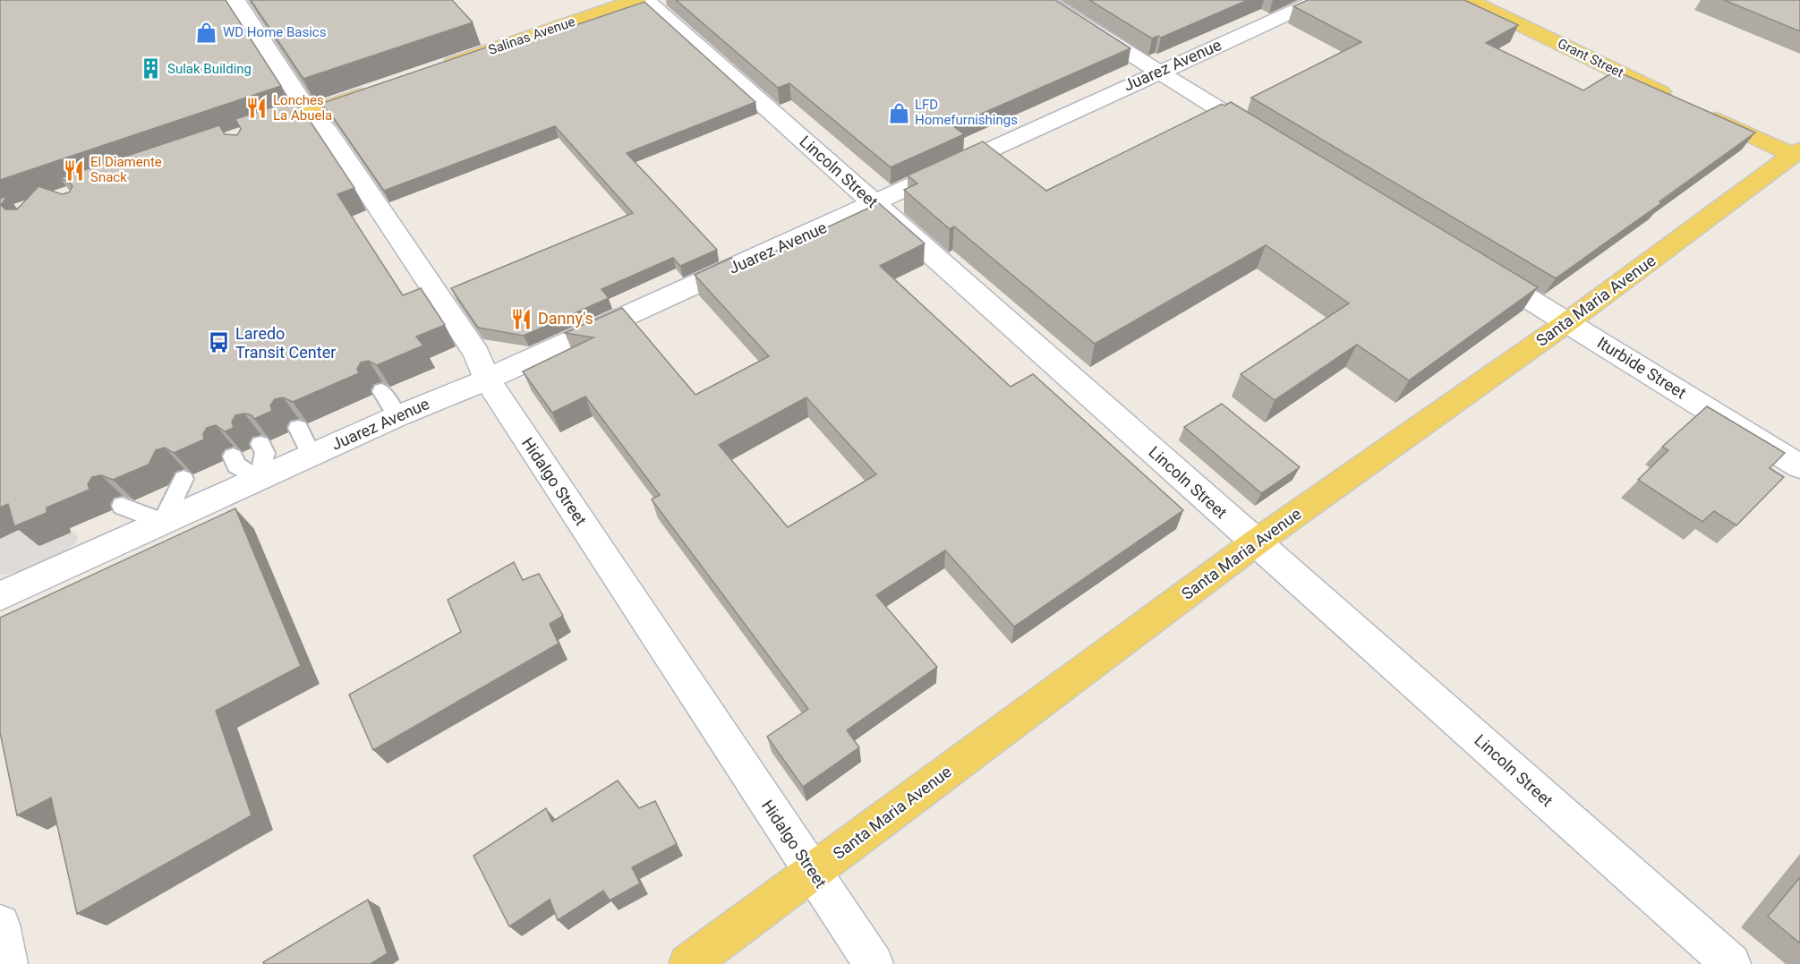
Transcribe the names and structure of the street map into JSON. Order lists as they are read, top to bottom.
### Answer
{
  "streets": {
    "main road": ["Salinas Avenue", "Grant Street", "Santa Maria Avenue"],
    "street": [
      "Juarez Avenue",
      "Lincoln Street",
      "Iturbide Street",
      "Hidalgo Street"
    ]
  },
  "crossings": [
    ["Juarez Avenue", "Lincoln Street"],
    ["Juarez Avenue", "Hidalgo Street"],
    ["Lincoln Street", "Santa Maria Avenue"],
    ["Santa Maria Avenue", "Iturbide Street"],
    ["Santa Maria Avenue", "Hidalgo Street"]
  ],
  "places": {
    "shop": ["WD Home Basics", "LFD Homefurnishings"],
    "building": ["Sulak Building"],
    "restaurant": ["Lonches La Abuela", "El Diamente Snack", "Danny's"],
    "bus stop": ["Laredo Transit Center"]
  }
}
